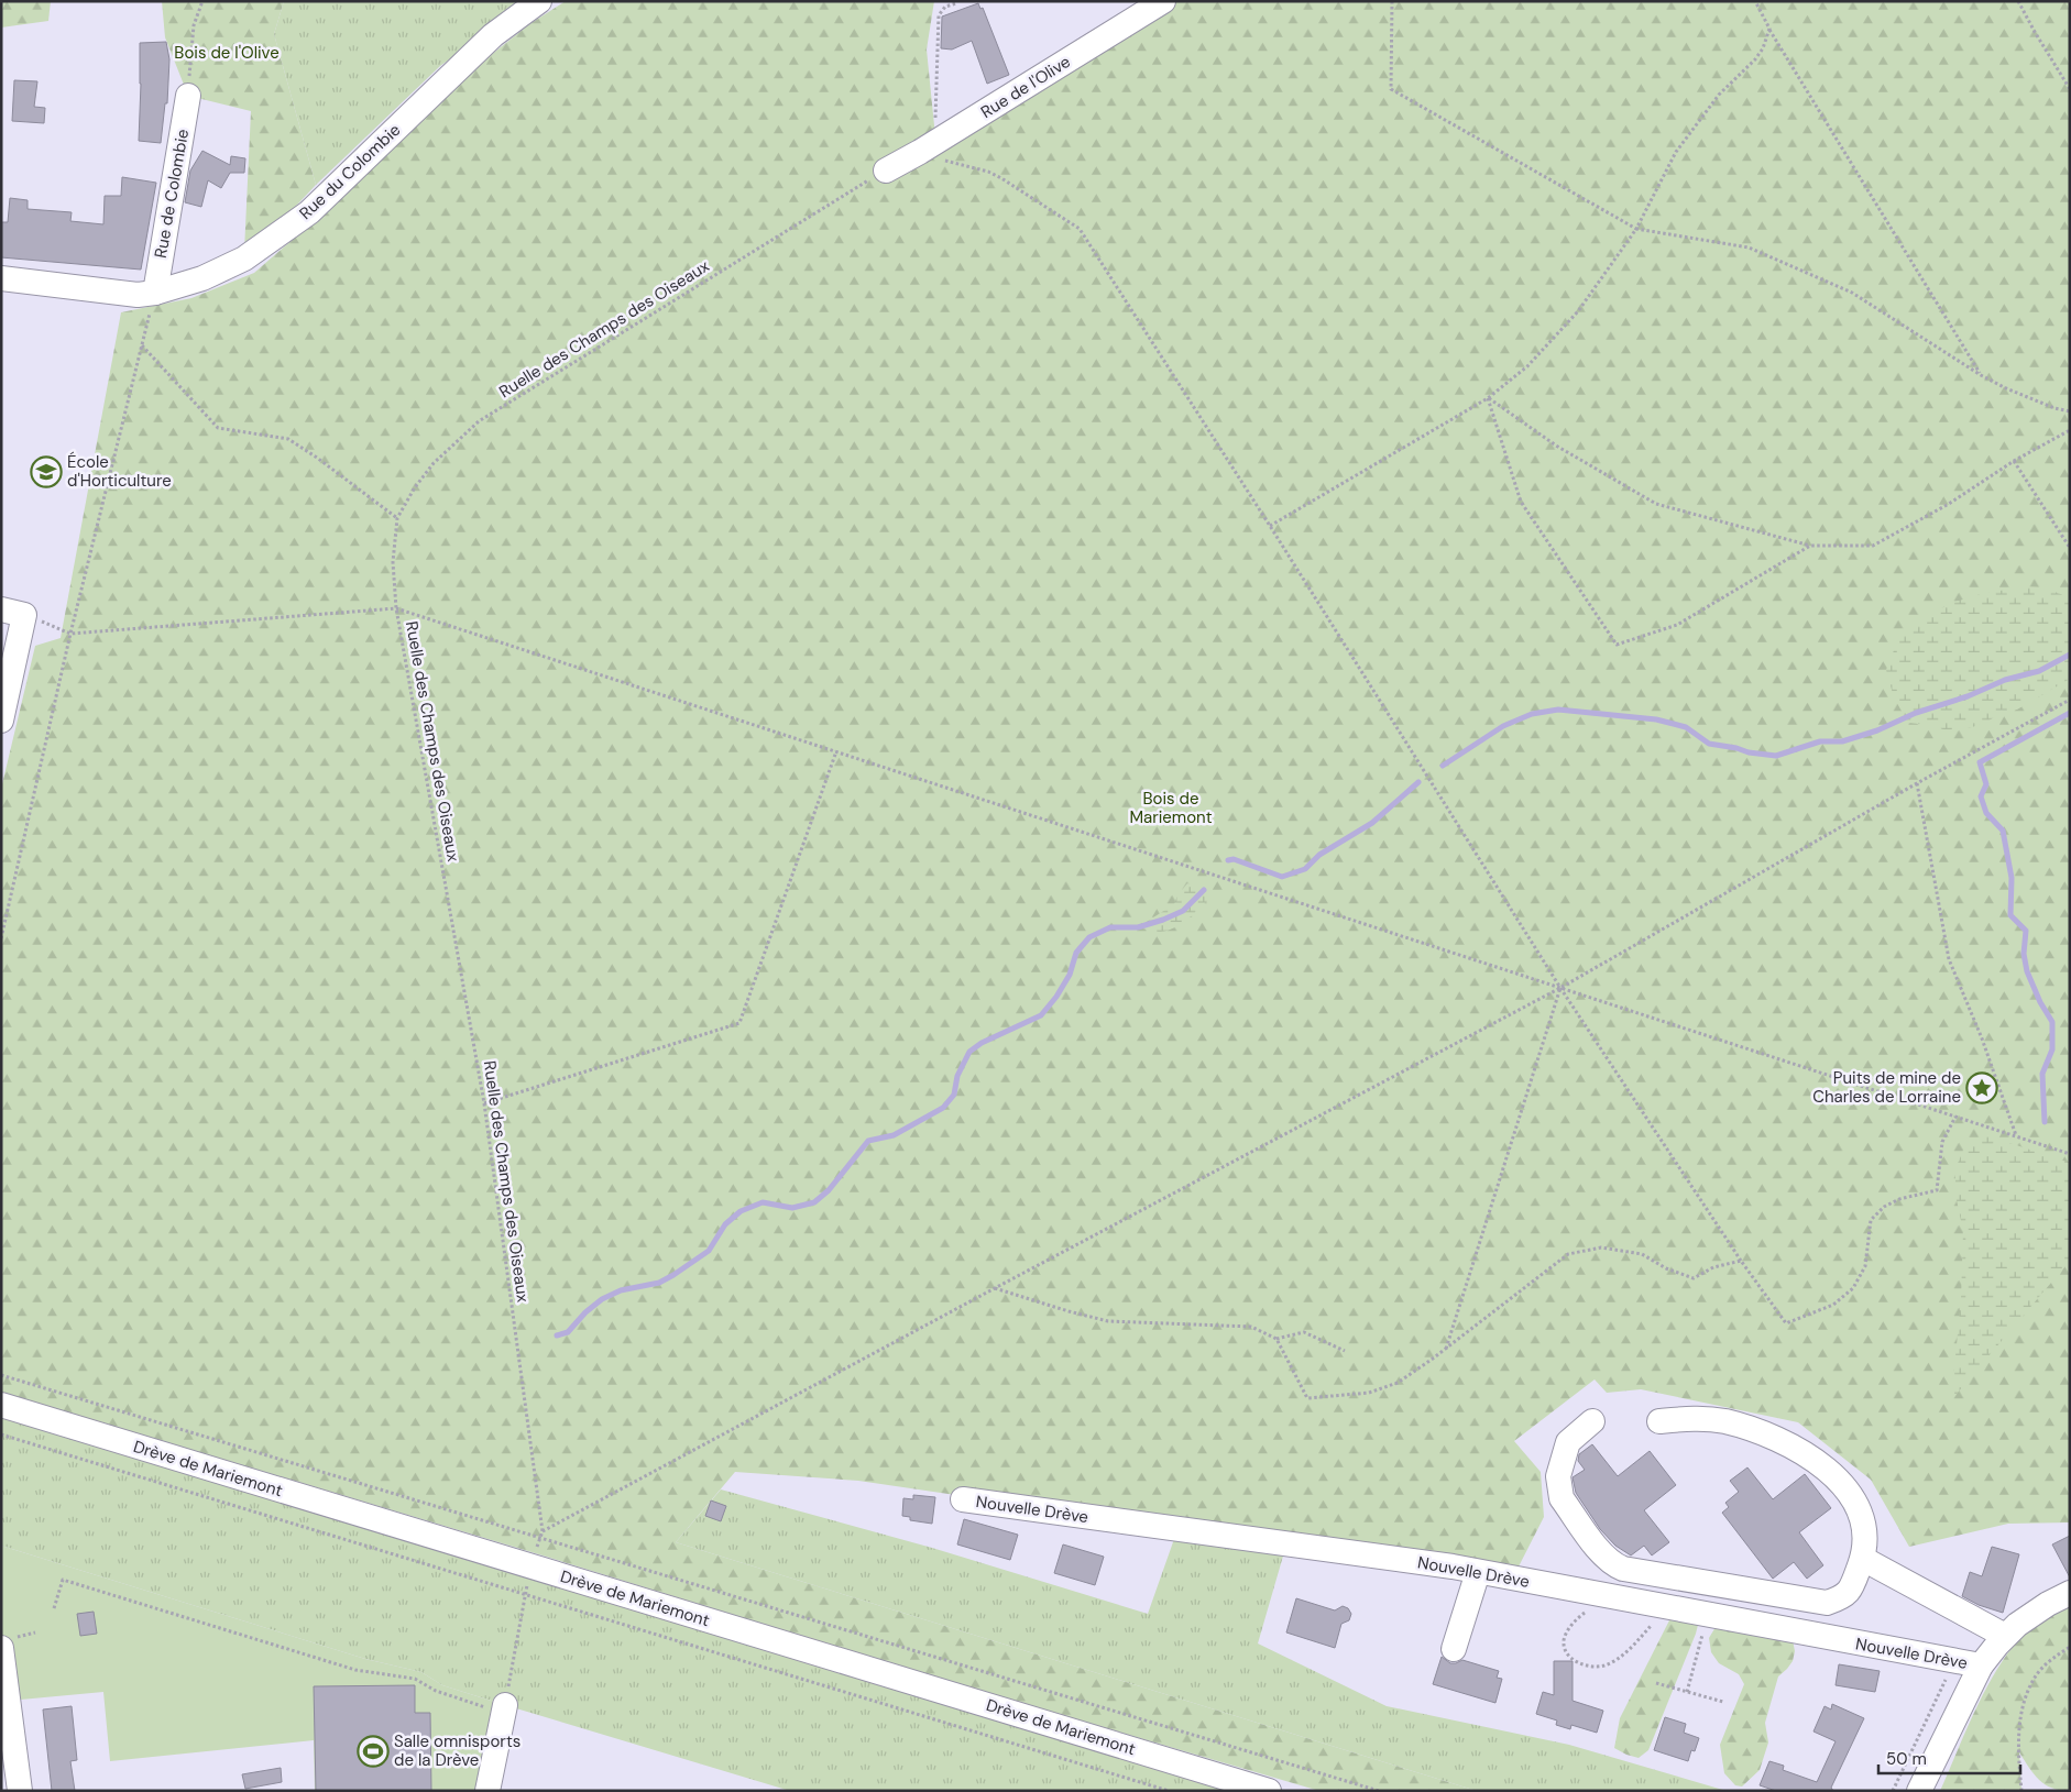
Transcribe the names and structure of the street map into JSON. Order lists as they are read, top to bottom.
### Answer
{
  "streets": {
    "street": [
      "Rue de l'Olive",
      "Rue du Colombie",
      "Rue de Colombie",
      "Drève de Mariemont",
      "Nouvelle Drève"
    ],
    "path": ["Ruelle des Champs des Oiseaux"]
  },
  "crossings": [
    ["Rue de l'Olive", "Ruelle des Champs des Oiseaux"],
    ["Rue du Colombie", "Rue de Colombie"],
    ["Ruelle des Champs des Oiseaux", "Drève de Mariemont"]
  ],
  "parks": ["Bois de l'Olive", "Bois de Mariemont"],
  "places": {
    "school or university": ["École d'Horticulture"],
    "place": ["Puits de mine de Charles de Lorraine"],
    "sports": ["Salle omnisports de la Drève"]
  },
  "scale_bar": "50 m"
}
